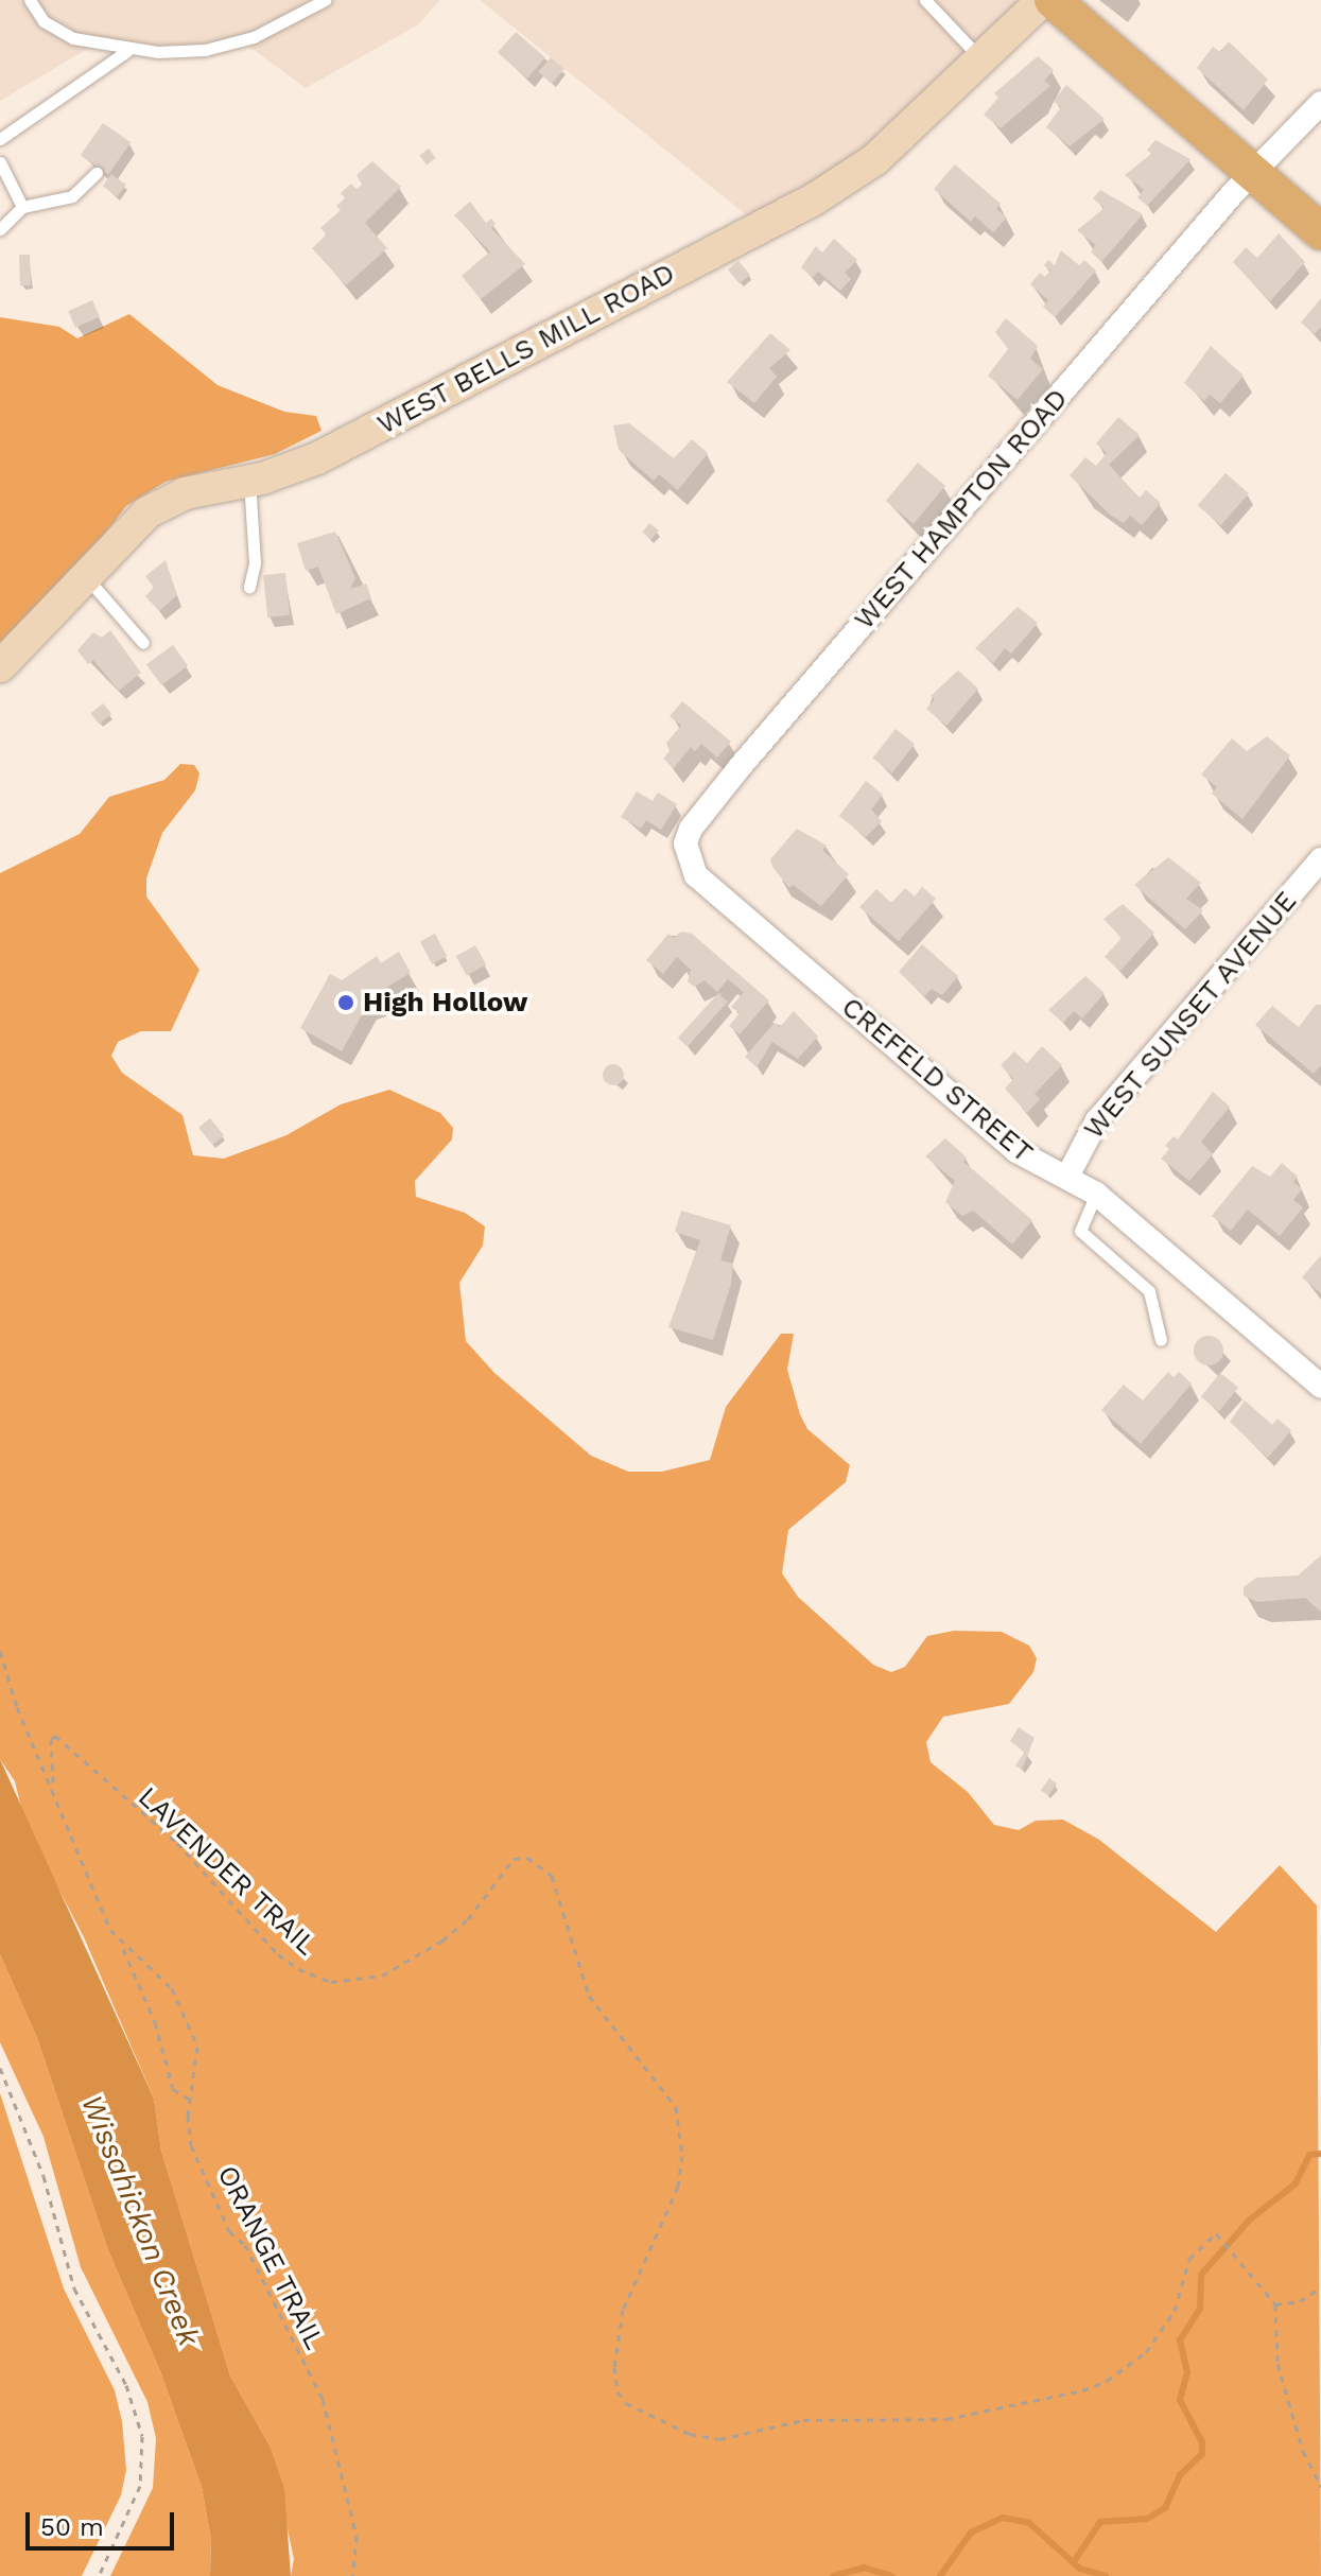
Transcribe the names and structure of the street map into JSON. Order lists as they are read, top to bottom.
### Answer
{
  "streets": {
    "street": [
      "WEST BELLS MILL ROAD",
      "WEST HAMPTON ROAD",
      "WEST SUNSET AVENUE",
      "CREFELD STREET"
    ],
    "path": ["LAVENDER TRAIL", "ORANGE TRAIL"]
  },
  "crossings": [
    ["WEST HAMPTON ROAD", "CREFELD STREET"],
    ["WEST SUNSET AVENUE", "CREFELD STREET"]
  ],
  "water": ["Wissahickon Creek"],
  "places": ["High Hollow"],
  "scale_bar": "50 m"
}
